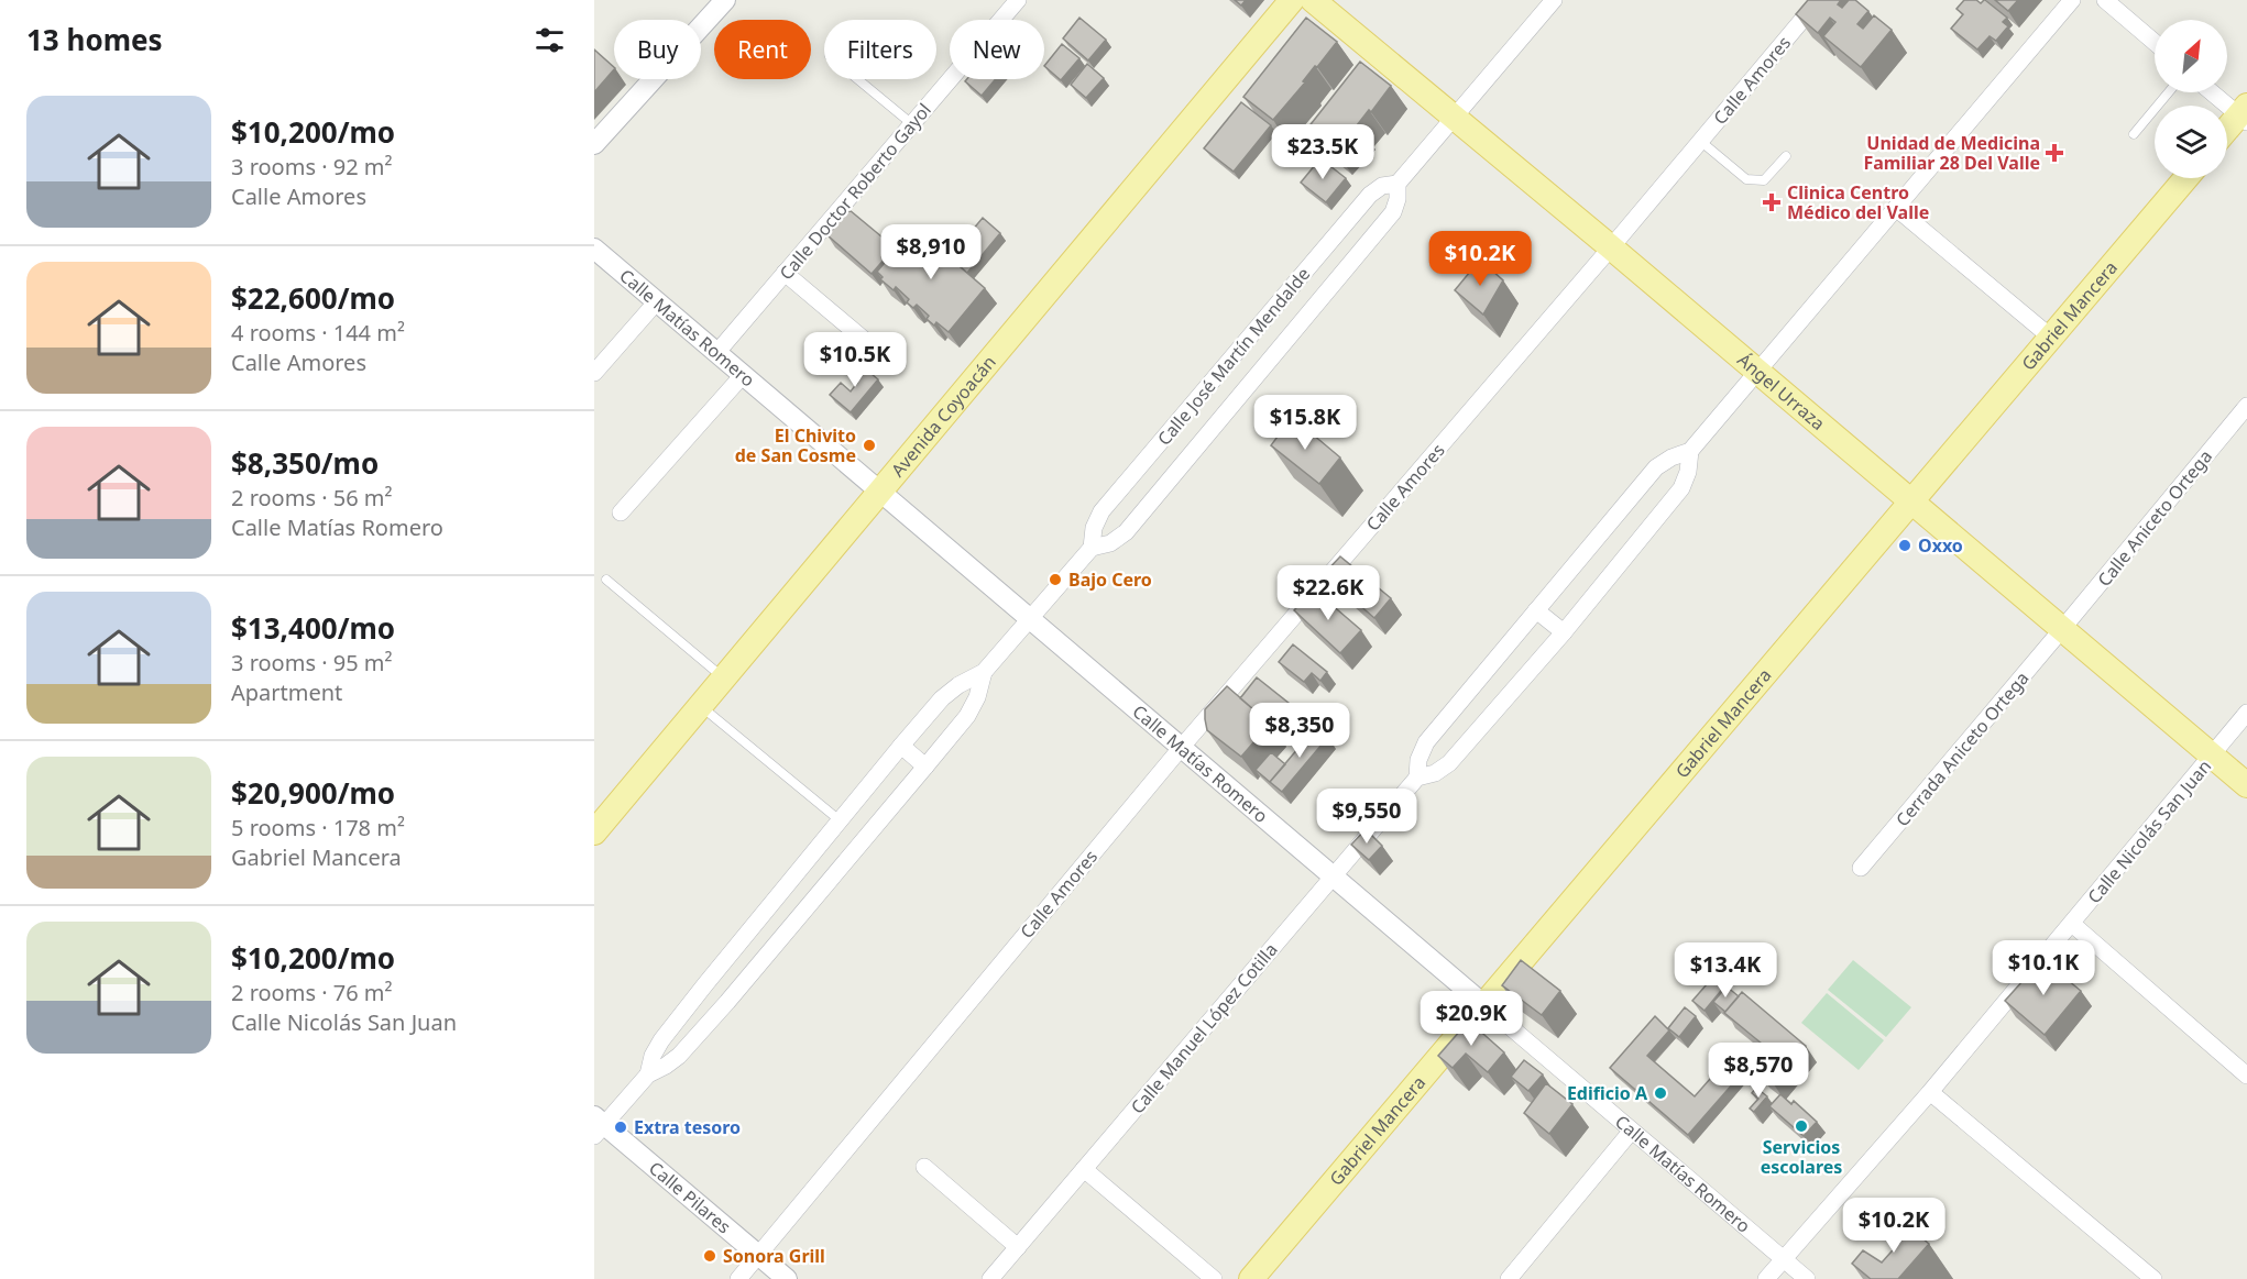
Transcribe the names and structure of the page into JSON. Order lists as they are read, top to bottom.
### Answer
{
  "streets": {
    "main road": ["Gabriel Mancera", "Ángel Urraza", "Avenida Coyoacán"],
    "street": [
      "Calle Amores",
      "Calle Doctor Roberto Gayol",
      "Calle Matías Romero",
      "Calle José Martín Mendalde",
      "Calle Aniceto Ortega",
      "Cerrada Aniceto Ortega",
      "Calle Nicolás San Juan",
      "Calle Manuel López Cotilla",
      "Calle Pilares"
    ]
  },
  "crossings": [
    ["Calle Amores", "Calle Matías Romero"],
    ["Calle Amores", "Ángel Urraza"],
    ["Calle Amores", "Calle Pilares"],
    ["Calle Doctor Roberto Gayol", "Calle Matías Romero"],
    ["Gabriel Mancera", "Calle Matías Romero"],
    ["Gabriel Mancera", "Ángel Urraza"],
    ["Calle Matías Romero", "Calle José Martín Mendalde"],
    ["Calle Matías Romero", "Avenida Coyoacán"],
    ["Calle Matías Romero", "Calle Nicolás San Juan"],
    ["Calle Matías Romero", "Calle Manuel López Cotilla"],
    ["Calle José Martín Mendalde", "Ángel Urraza"],
    ["Calle José Martín Mendalde", "Calle Pilares"],
    ["Ángel Urraza", "Calle Aniceto Ortega"],
    ["Ángel Urraza", "Cerrada Aniceto Ortega"],
    ["Ángel Urraza", "Calle Nicolás San Juan"],
    ["Ángel Urraza", "Calle Manuel López Cotilla"],
    ["Calle Aniceto Ortega", "Cerrada Aniceto Ortega"]
  ],
  "places": {
    "health": ["Unidad de Medicina Familiar 28 Del Valle", "Clinica Centro Médico del Valle"],
    "other": [
      "El Chivito de San Cosme",
      "Oxxo",
      "Bajo Cero",
      "Edificio A",
      "Servicios escolares",
      "Extra tesoro",
      "Sonora Grill"
    ]
  },
  "north": "top right",
  "page": {
    "heading": "13 homes",
    "chip": [
      "Buy",
      "Rent",
      "Filters",
      "New"
    ],
    "list": [
      {
        "name": "$10,200/mo",
        "note": "3 rooms · 92 m² · Calle Amores"
      },
      {
        "name": "$22,600/mo",
        "note": "4 rooms · 144 m² · Calle Amores"
      },
      {
        "name": "$8,350/mo",
        "note": "2 rooms · 56 m² · Calle Matías Romero"
      },
      {
        "name": "$13,400/mo",
        "note": "3 rooms · 95 m² · Apartment"
      },
      {
        "name": "$20,900/mo",
        "note": "5 rooms · 178 m² · Gabriel Mancera"
      },
      {
        "name": "$10,200/mo",
        "note": "2 rooms · 76 m² · Calle Nicolás San Juan"
      }
    ],
    "price": [
      "$23.5K",
      "$8,910",
      "$10.2K",
      "$10.5K",
      "$15.8K",
      "$22.6K",
      "$8,350",
      "$9,550",
      "$10.1K",
      "$13.4K",
      "$20.9K",
      "$8,570",
      "$10.2K"
    ]
  }
}
